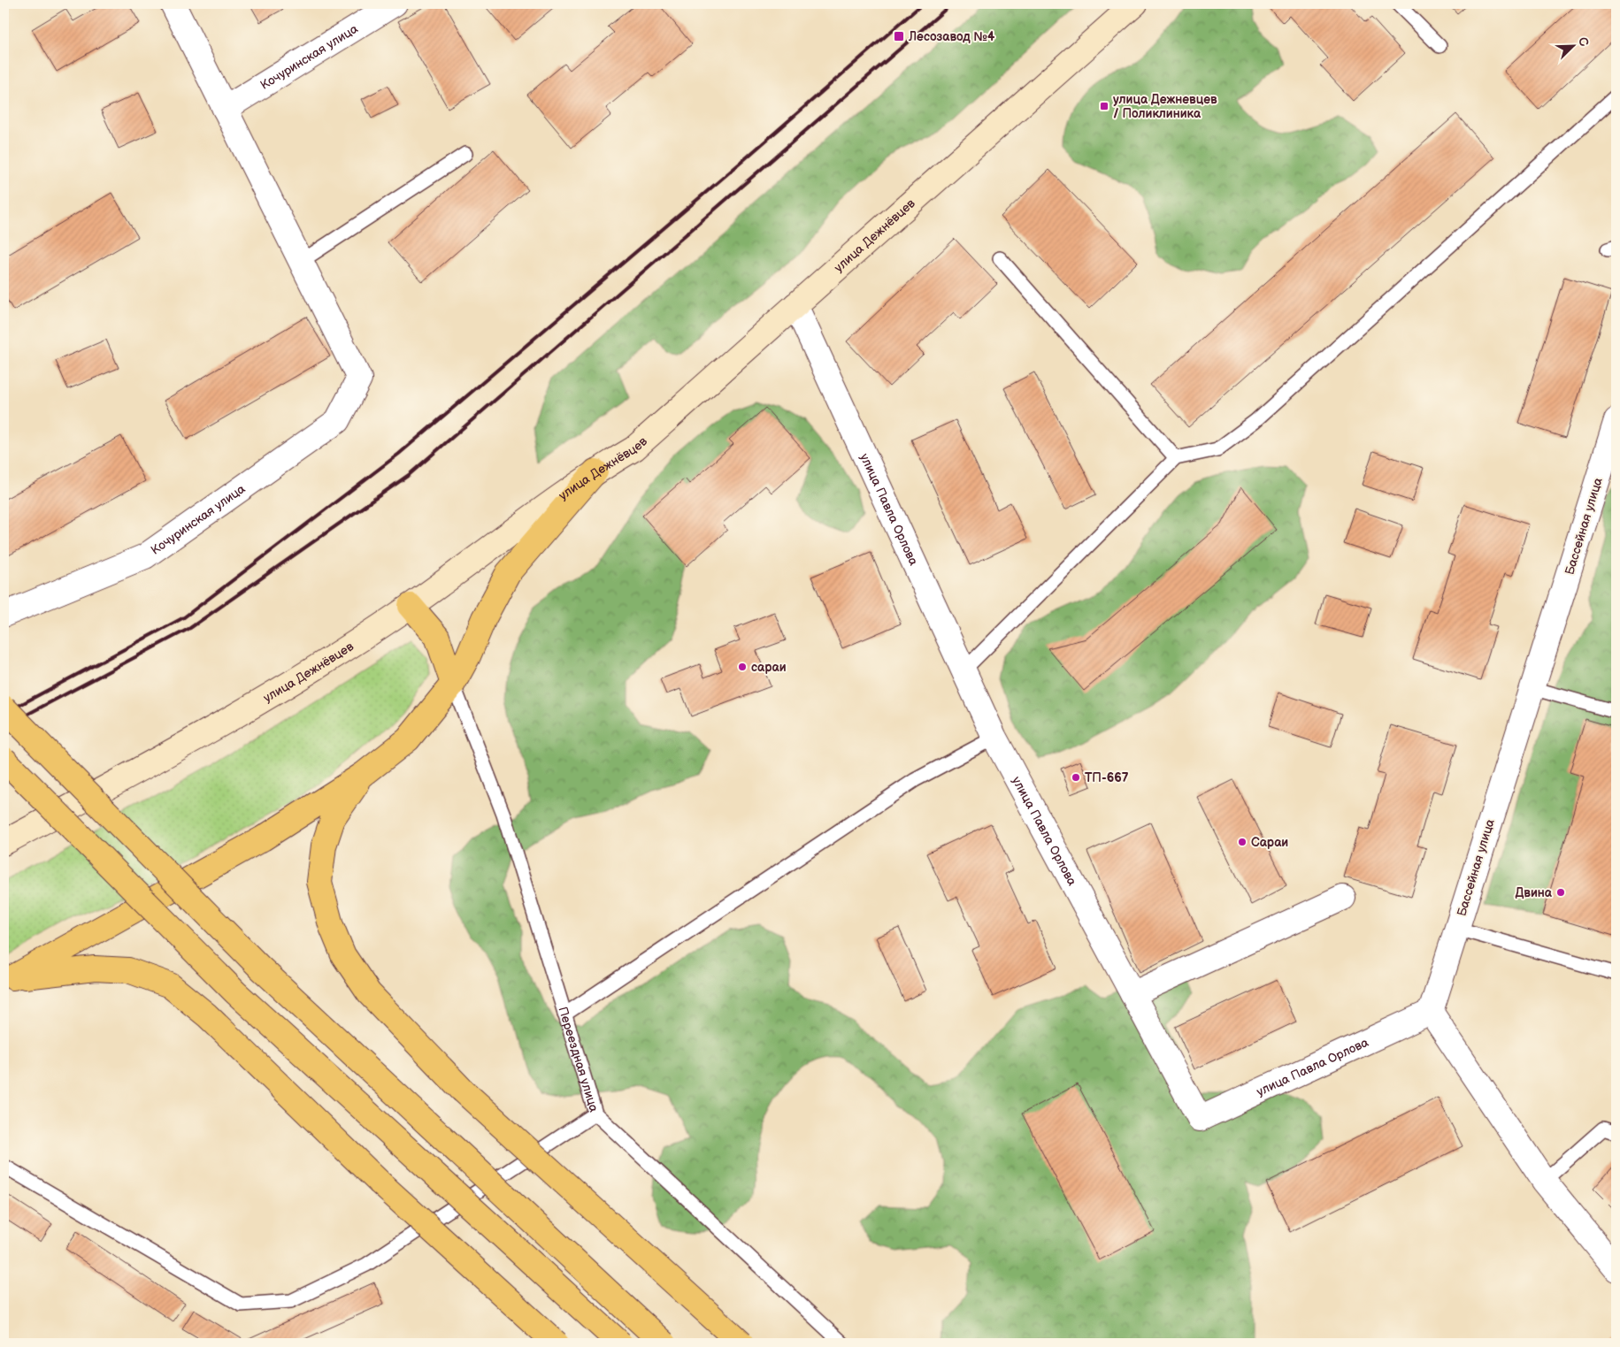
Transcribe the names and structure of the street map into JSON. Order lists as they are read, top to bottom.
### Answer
{
  "streets": {
    "main road": ["улица Дежнёвцев"],
    "street": ["Кочуринская улица", "улица Павла Орлова", "Бассейная улица"],
    "lane": ["Переездная улица"]
  },
  "crossings": [
    ["улица Дежнёвцев", "улица Павла Орлова"],
    ["улица Павла Орлова", "Бассейная улица"]
  ],
  "places": {
    "transit": ["Лесозавод №4", "улица Дежневцев / Поликлиника"],
    "other": [
      "сараи",
      "ТП-667",
      "Сараи",
      "Двина"
    ]
  },
  "north": "top right"
}
